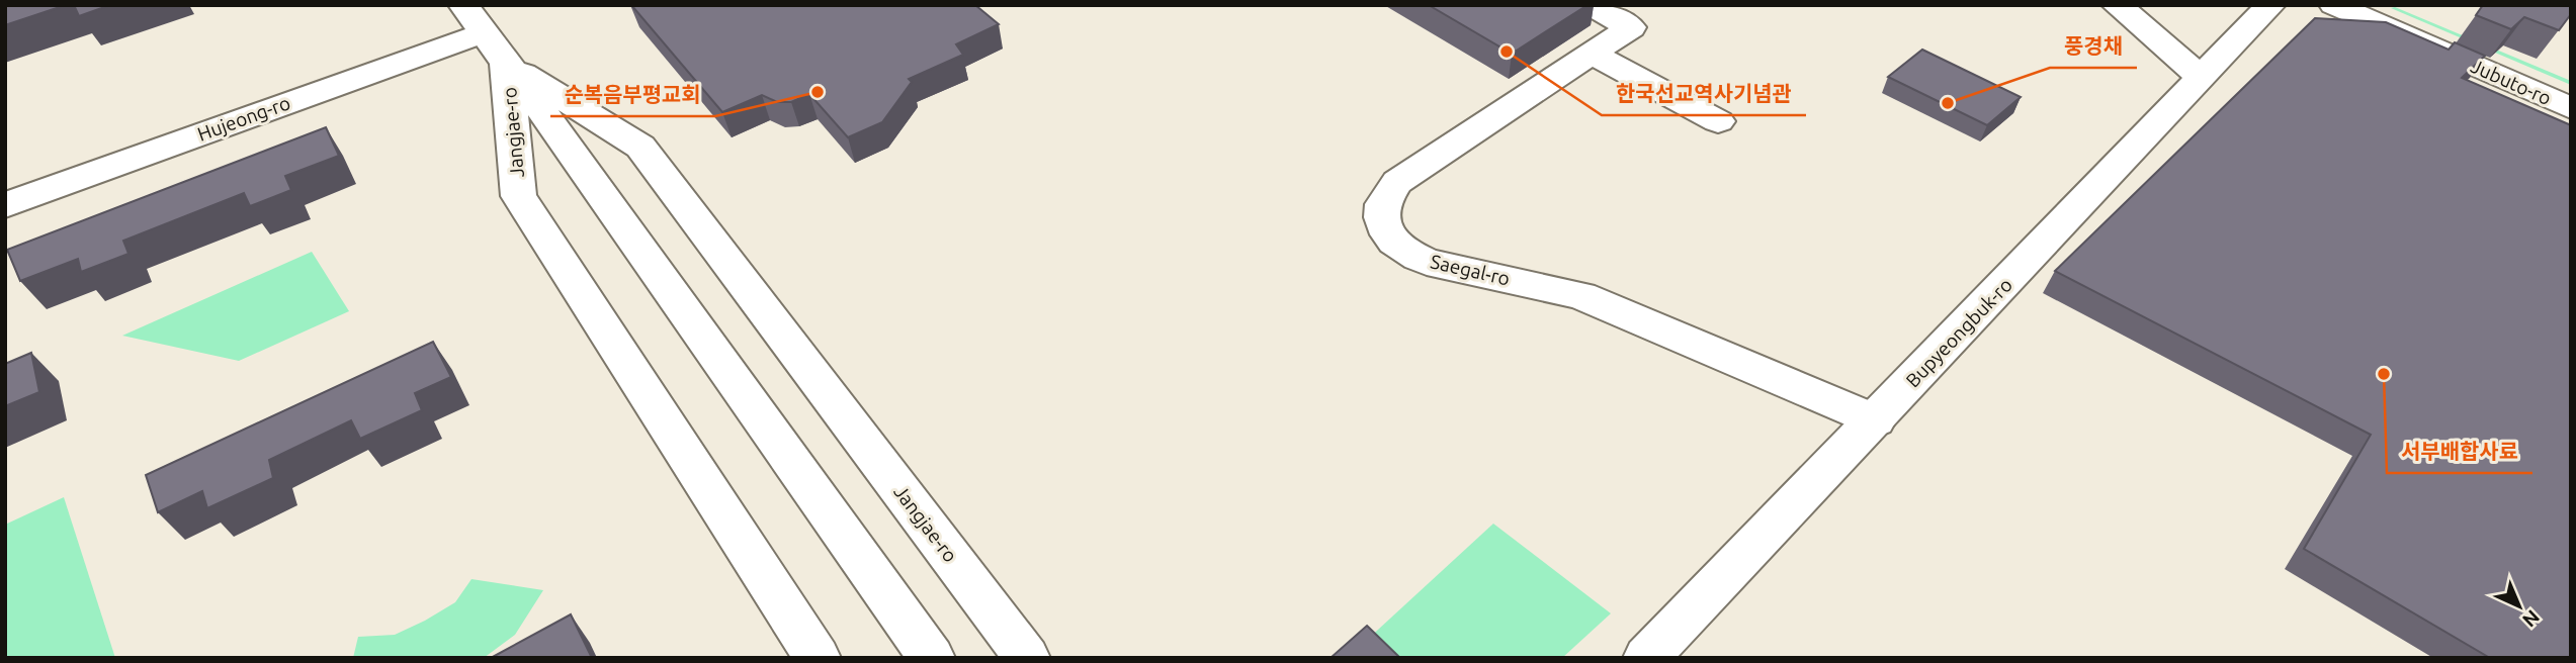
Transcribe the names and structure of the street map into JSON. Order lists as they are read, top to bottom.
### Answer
{
  "streets": {
    "main road": [
      "Jubuto-ro",
      "Hujeong-ro",
      "Jangjae-ro",
      "Saegal-ro",
      "Bupyeongbuk-ro"
    ]
  },
  "crossings": [
    ["Saegal-ro", "Bupyeongbuk-ro"]
  ],
  "places": [
    "한국선교역사기념관",
    "순복음부평교회",
    "풍경채",
    "서부배합사료"
  ],
  "north": "bottom right"
}
